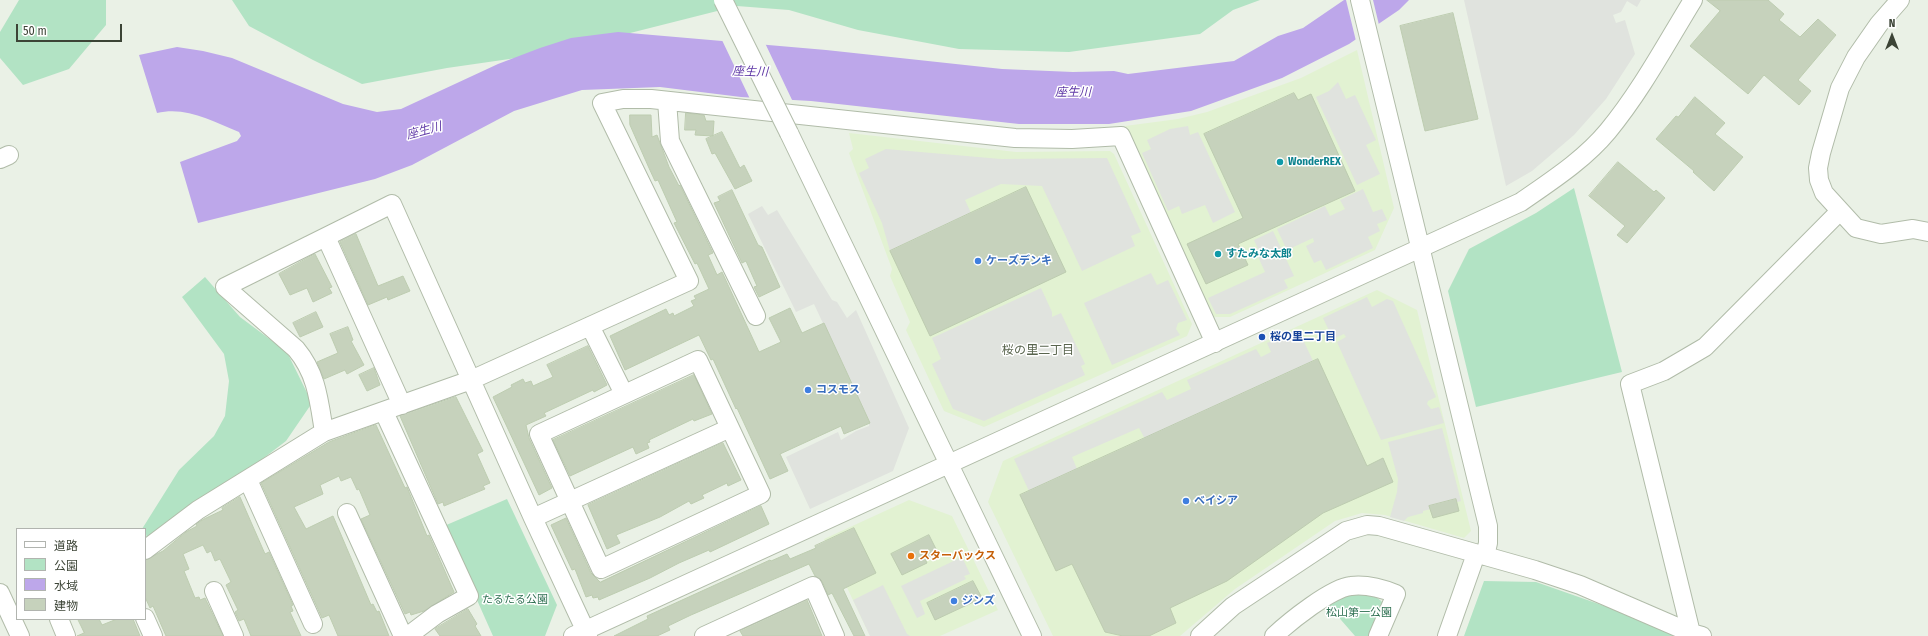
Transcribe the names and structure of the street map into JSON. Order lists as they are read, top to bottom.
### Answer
{
  "districts": ["桜の里二丁目"],
  "water": ["座生川"],
  "parks": ["たるたる公園", "松山第一公園"],
  "places": [
    "WonderREX",
    "すたみな太郎",
    "ケーズデンキ",
    "桜の里二丁目",
    "コスモス",
    "ベイシア",
    "スターバックス",
    "ジンズ"
  ],
  "legend": [
    "道路",
    "公園",
    "水域",
    "建物"
  ],
  "scale_bar": "50 m",
  "north": "top"
}
